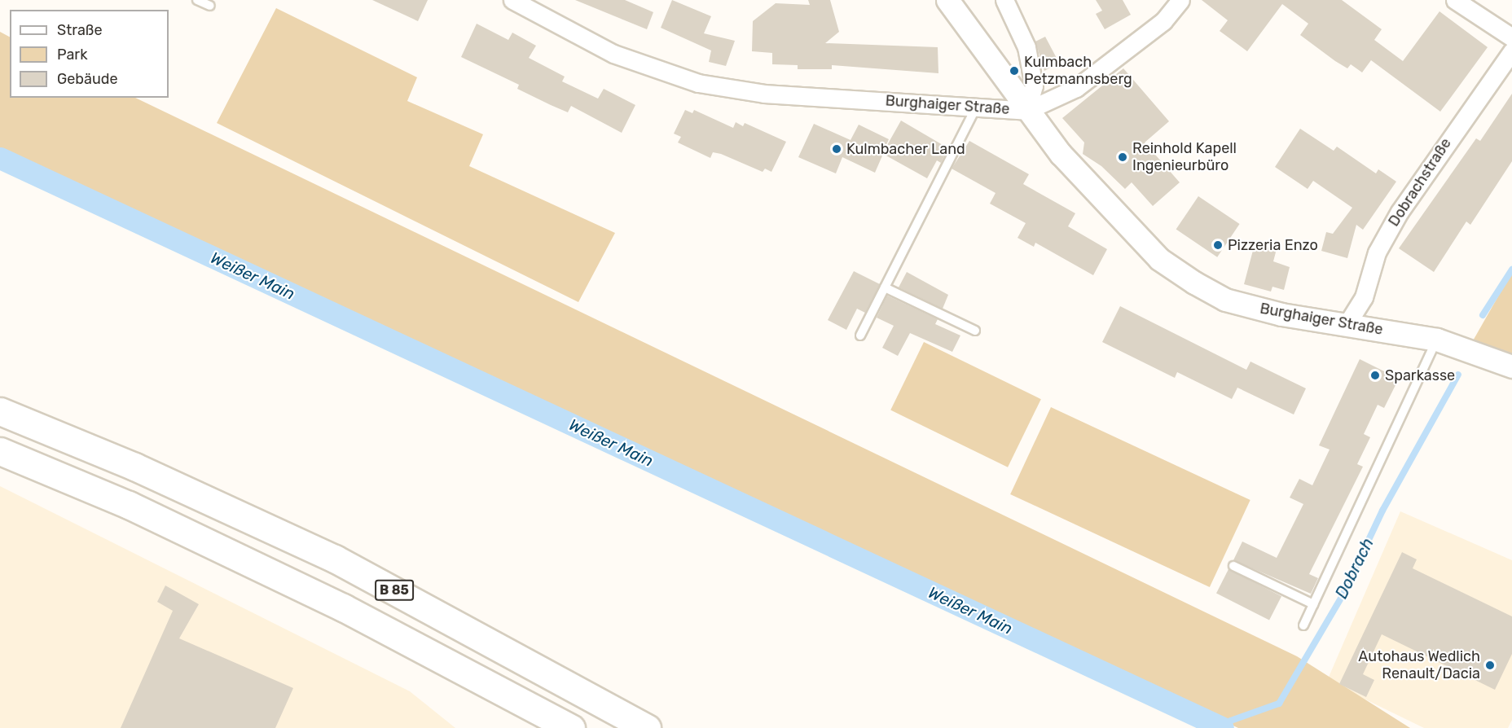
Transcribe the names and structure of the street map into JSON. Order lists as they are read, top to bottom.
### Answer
{
  "streets": {
    "highway": ["B 85"],
    "street": ["Burghaiger Straße", "Dobrachstraße"]
  },
  "crossings": [
    ["Burghaiger Straße", "Dobrachstraße"]
  ],
  "water": ["Weißer Main", "Dobrach"],
  "places": [
    "Kulmbach Petzmannsberg",
    "Kulmbacher Land",
    "Reinhold Kapell Ingenieurbüro",
    "Pizzeria Enzo",
    "Sparkasse",
    "Autohaus Wedlich Renault/Dacia"
  ],
  "legend": ["Straße", "Park", "Gebäude"]
}
